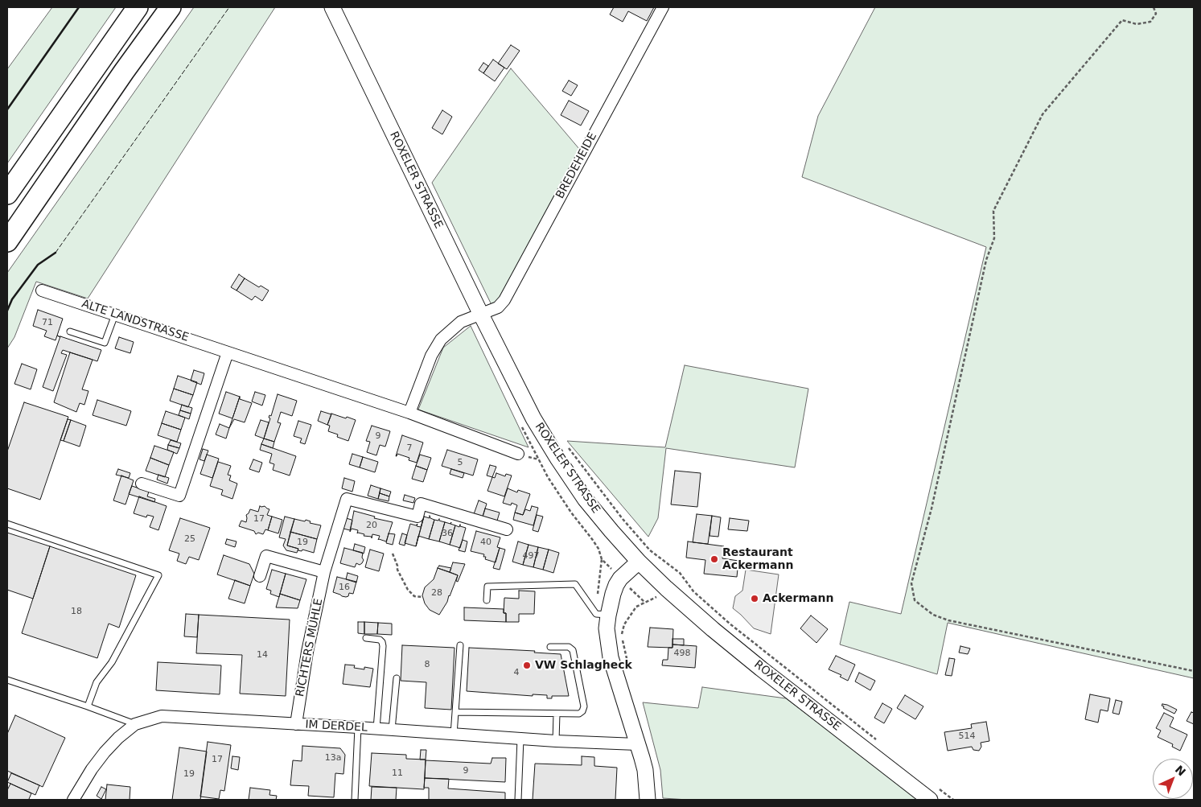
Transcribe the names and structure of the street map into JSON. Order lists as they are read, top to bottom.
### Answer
{
  "streets": {
    "main road": ["ROXELER STRASSE"],
    "street": [
      "BREDEHEIDE",
      "ALTE LANDSTRASSE",
      "RICHTERS MÜHLE",
      "IM DERDEL"
    ]
  },
  "crossings": [
    ["BREDEHEIDE", "ROXELER STRASSE"],
    ["RICHTERS MÜHLE", "IM DERDEL"]
  ],
  "places": ["Restaurant Ackermann", "Ackermann", "VW Schlagheck"],
  "house_numbers": [
    "71",
    "9",
    "7",
    "5",
    "17",
    "20",
    "36",
    "25",
    "19",
    "40",
    "497",
    "16",
    "28",
    "18",
    "498",
    "14",
    "8",
    "4",
    "514",
    "13a",
    "17",
    "9",
    "11",
    "19"
  ],
  "north": "top right"
}
